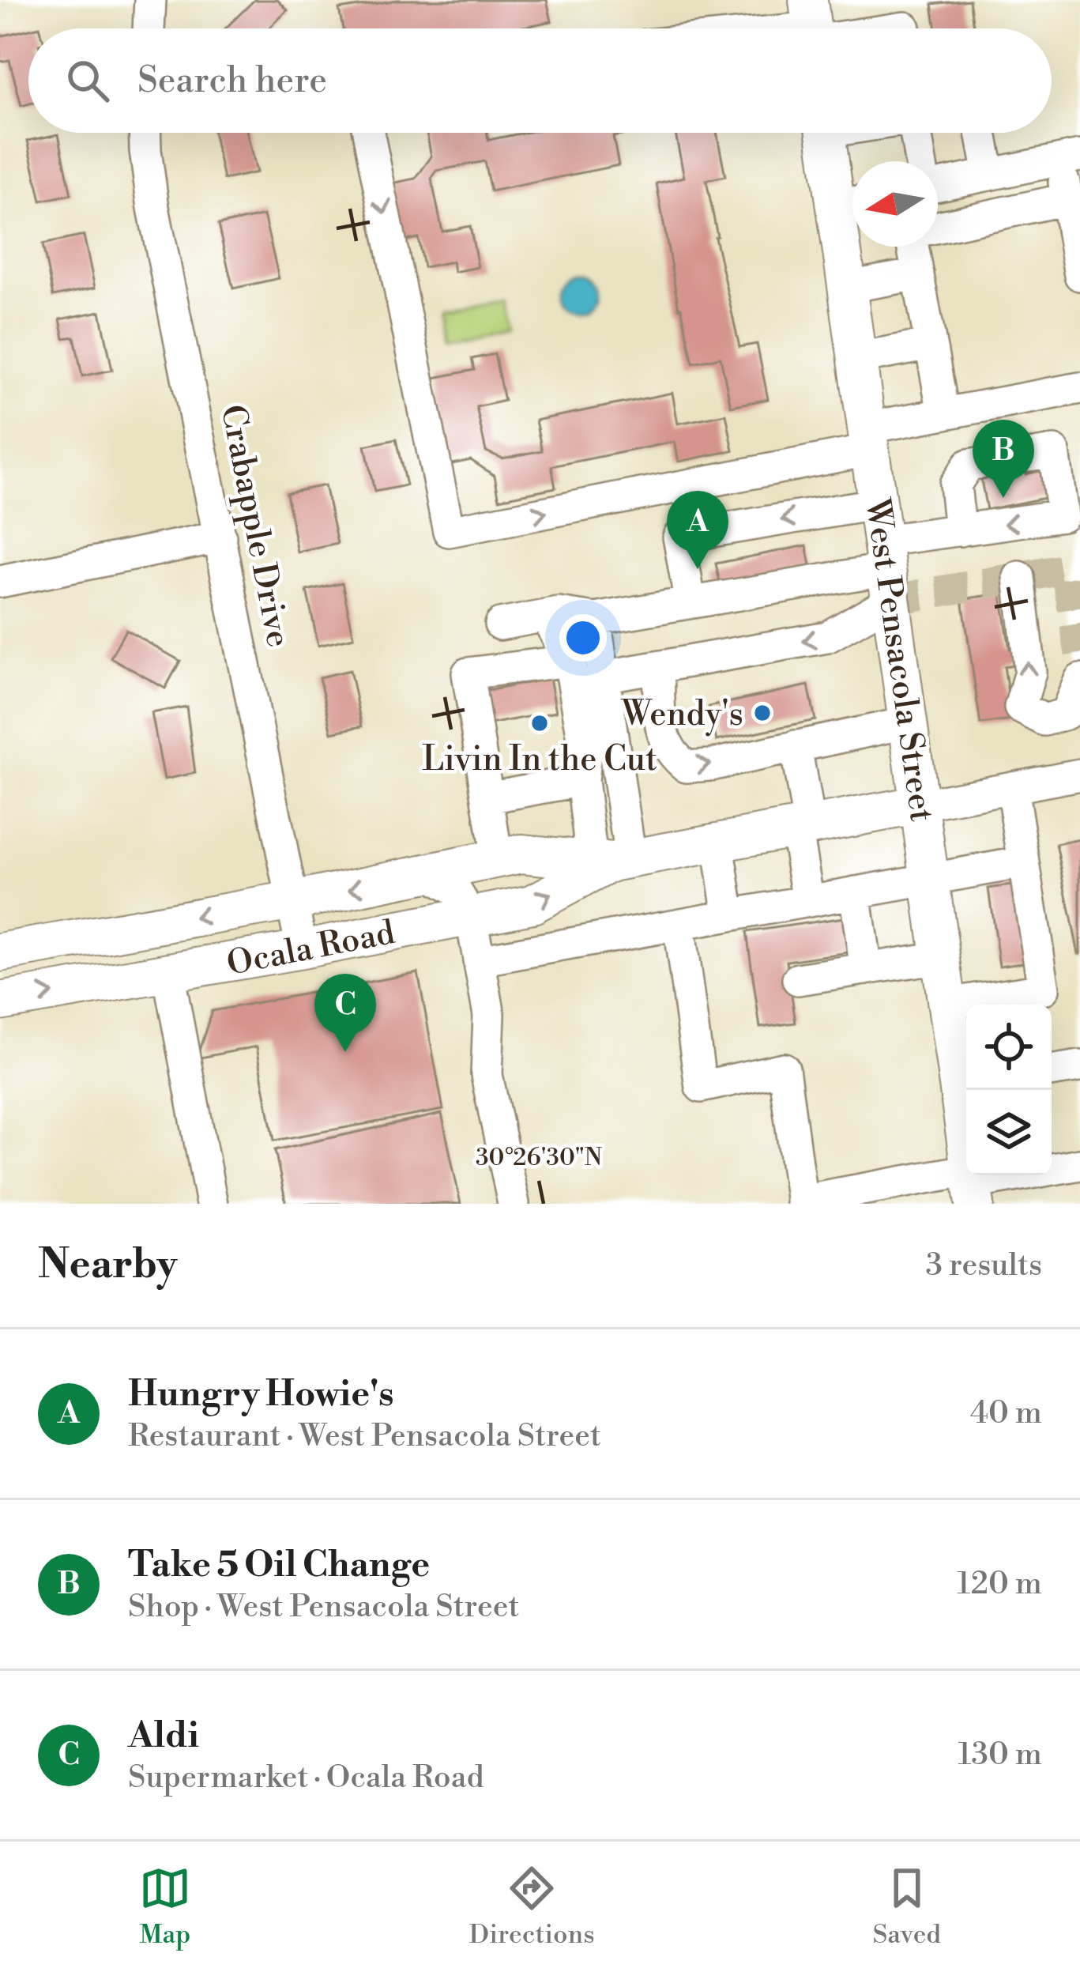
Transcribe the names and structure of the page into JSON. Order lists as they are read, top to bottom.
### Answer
{
  "streets": {
    "main road": ["West Pensacola Street", "Ocala Road"],
    "street": ["Crabapple Drive"]
  },
  "crossings": [
    ["Crabapple Drive", "Ocala Road"],
    ["West Pensacola Street", "Ocala Road"]
  ],
  "places": ["Wendy's", "Livin In the Cut"],
  "north": "left",
  "page": {
    "search": "Search here",
    "pins": ["B", "A", "C"],
    "heading": ["Nearby", "3 results"],
    "list": [
      {
        "mark": "A",
        "name": "Hungry Howie's",
        "note": "Restaurant · West Pensacola Street",
        "value": "40 m"
      },
      {
        "mark": "B",
        "name": "Take 5 Oil Change",
        "note": "Shop · West Pensacola Street",
        "value": "120 m"
      },
      {
        "mark": "C",
        "name": "Aldi",
        "note": "Supermarket · Ocala Road",
        "value": "130 m"
      }
    ],
    "nav": ["Map", "Directions", "Saved"]
  },
  "coordinates": ["30°26'30\"N"]
}
